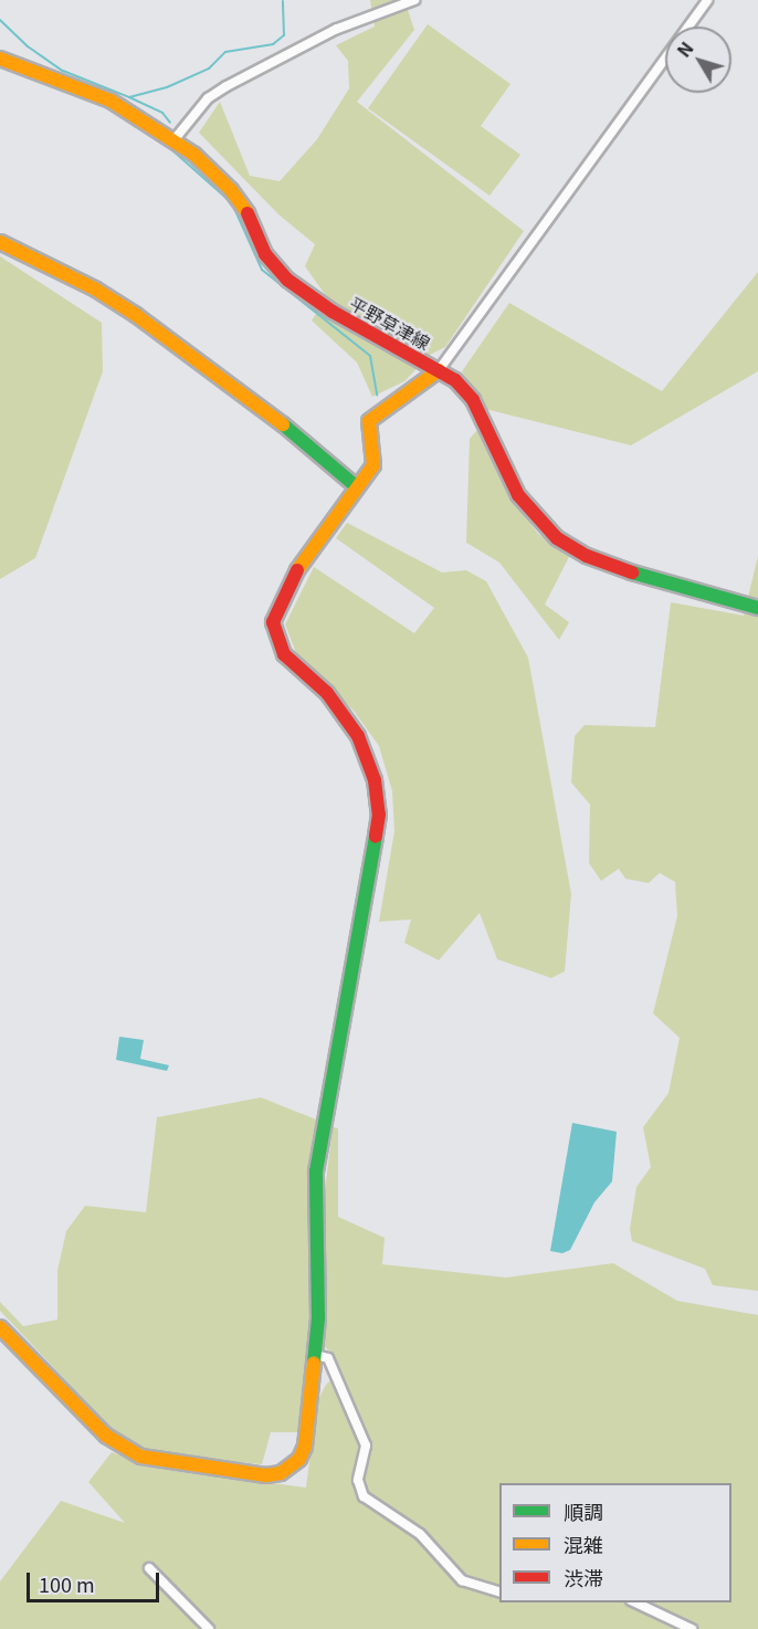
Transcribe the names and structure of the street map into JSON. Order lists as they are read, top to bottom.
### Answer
{
  "streets": {
    "street": ["平野草津線"]
  },
  "legend": ["順調", "混雑", "渋滞"],
  "scale_bar": "100 m",
  "north": "top left"
}
